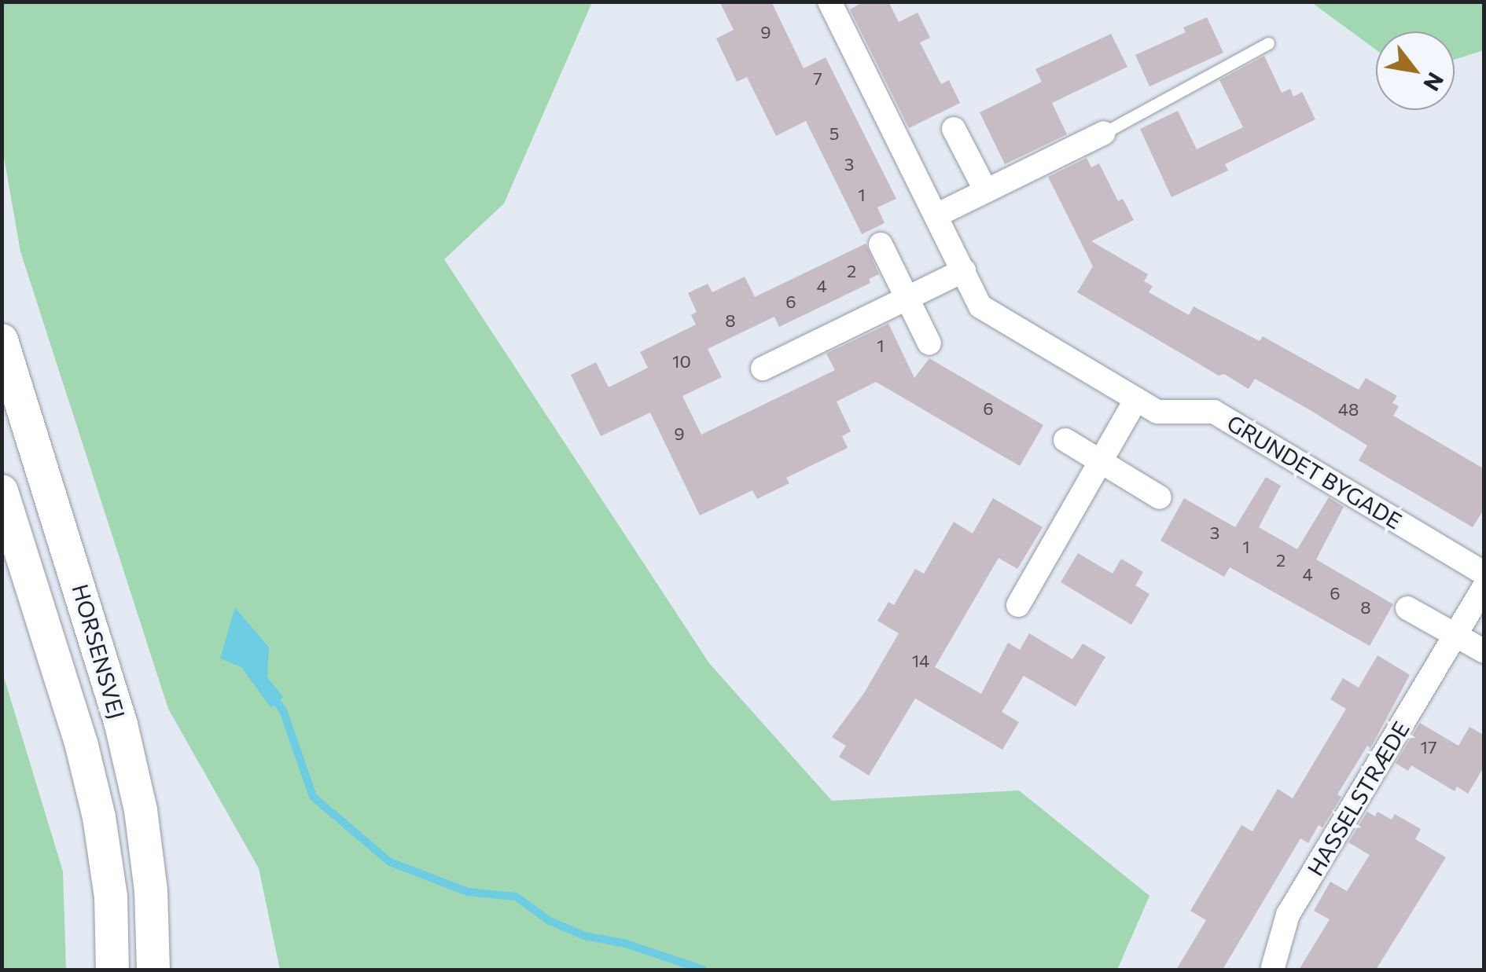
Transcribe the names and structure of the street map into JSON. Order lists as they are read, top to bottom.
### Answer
{
  "streets": {
    "main road": ["HORSENSVEJ"],
    "street": ["GRUNDET BYGADE", "HASSELSTRÆDE"]
  },
  "house_numbers": [
    "9",
    "7",
    "5",
    "3",
    "1",
    "2",
    "4",
    "6",
    "8",
    "1",
    "10",
    "6",
    "48",
    "9",
    "3",
    "1",
    "2",
    "4",
    "6",
    "8",
    "14",
    "17"
  ],
  "north": "bottom right"
}
